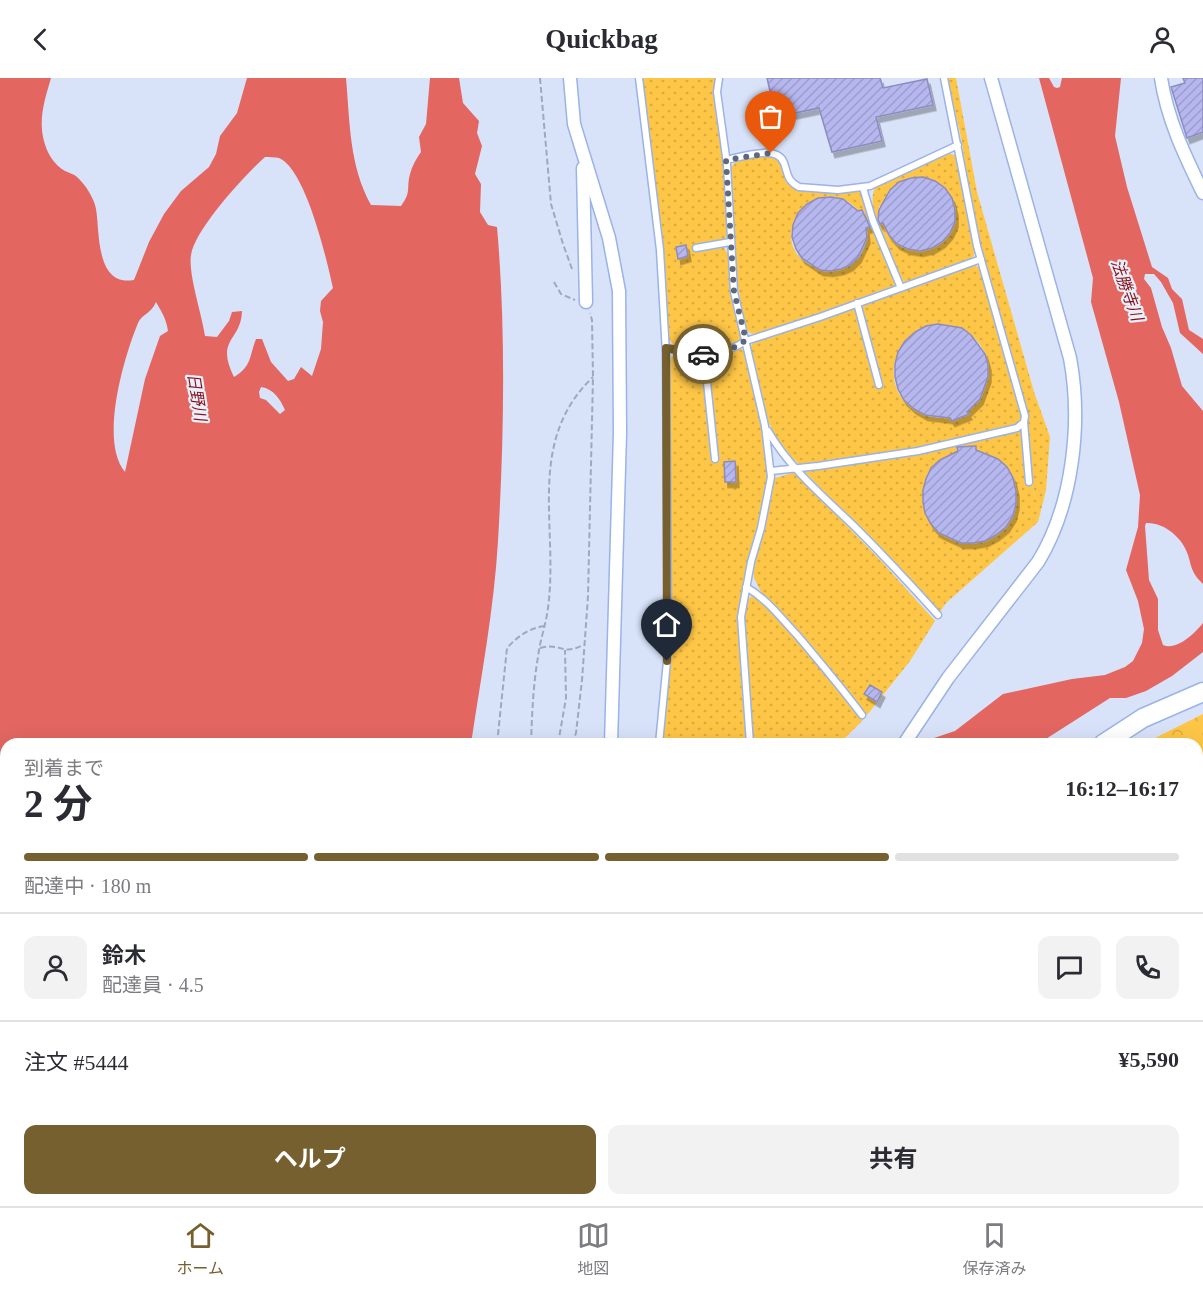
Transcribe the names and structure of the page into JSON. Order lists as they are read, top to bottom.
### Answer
{
  "water": ["法勝寺川", "日野川"],
  "page": {
    "header": "Quickbag",
    "heading": ["2 分", "到着まで", "16:12–16:17"],
    "panel": [
      "鈴木",
      "配達員 · 4.5",
      "注文 #5444",
      "¥5,590"
    ],
    "bar": "配達中 · 180 m",
    "buttons": ["ヘルプ", "共有"],
    "tabs": ["ホーム", "地図", "保存済み"]
  }
}
